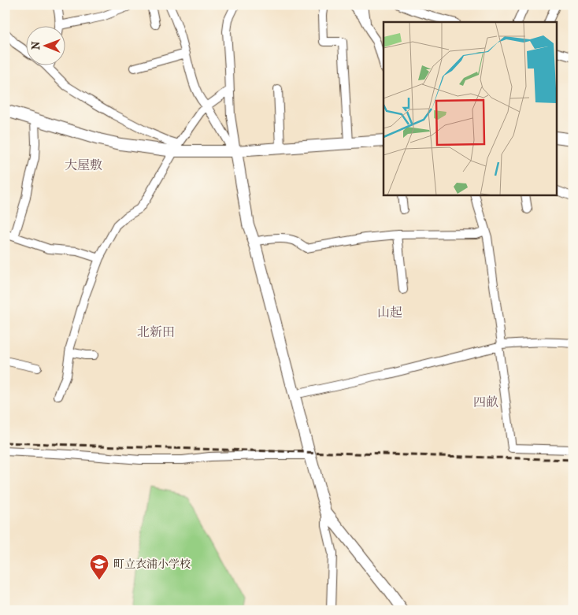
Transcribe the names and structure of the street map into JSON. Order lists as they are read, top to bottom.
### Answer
{
  "districts": [
    "大屋敷",
    "山起",
    "北新田",
    "四畝"
  ],
  "places": {
    "school or university": ["町立衣浦小学校"]
  },
  "north": "left"
}
